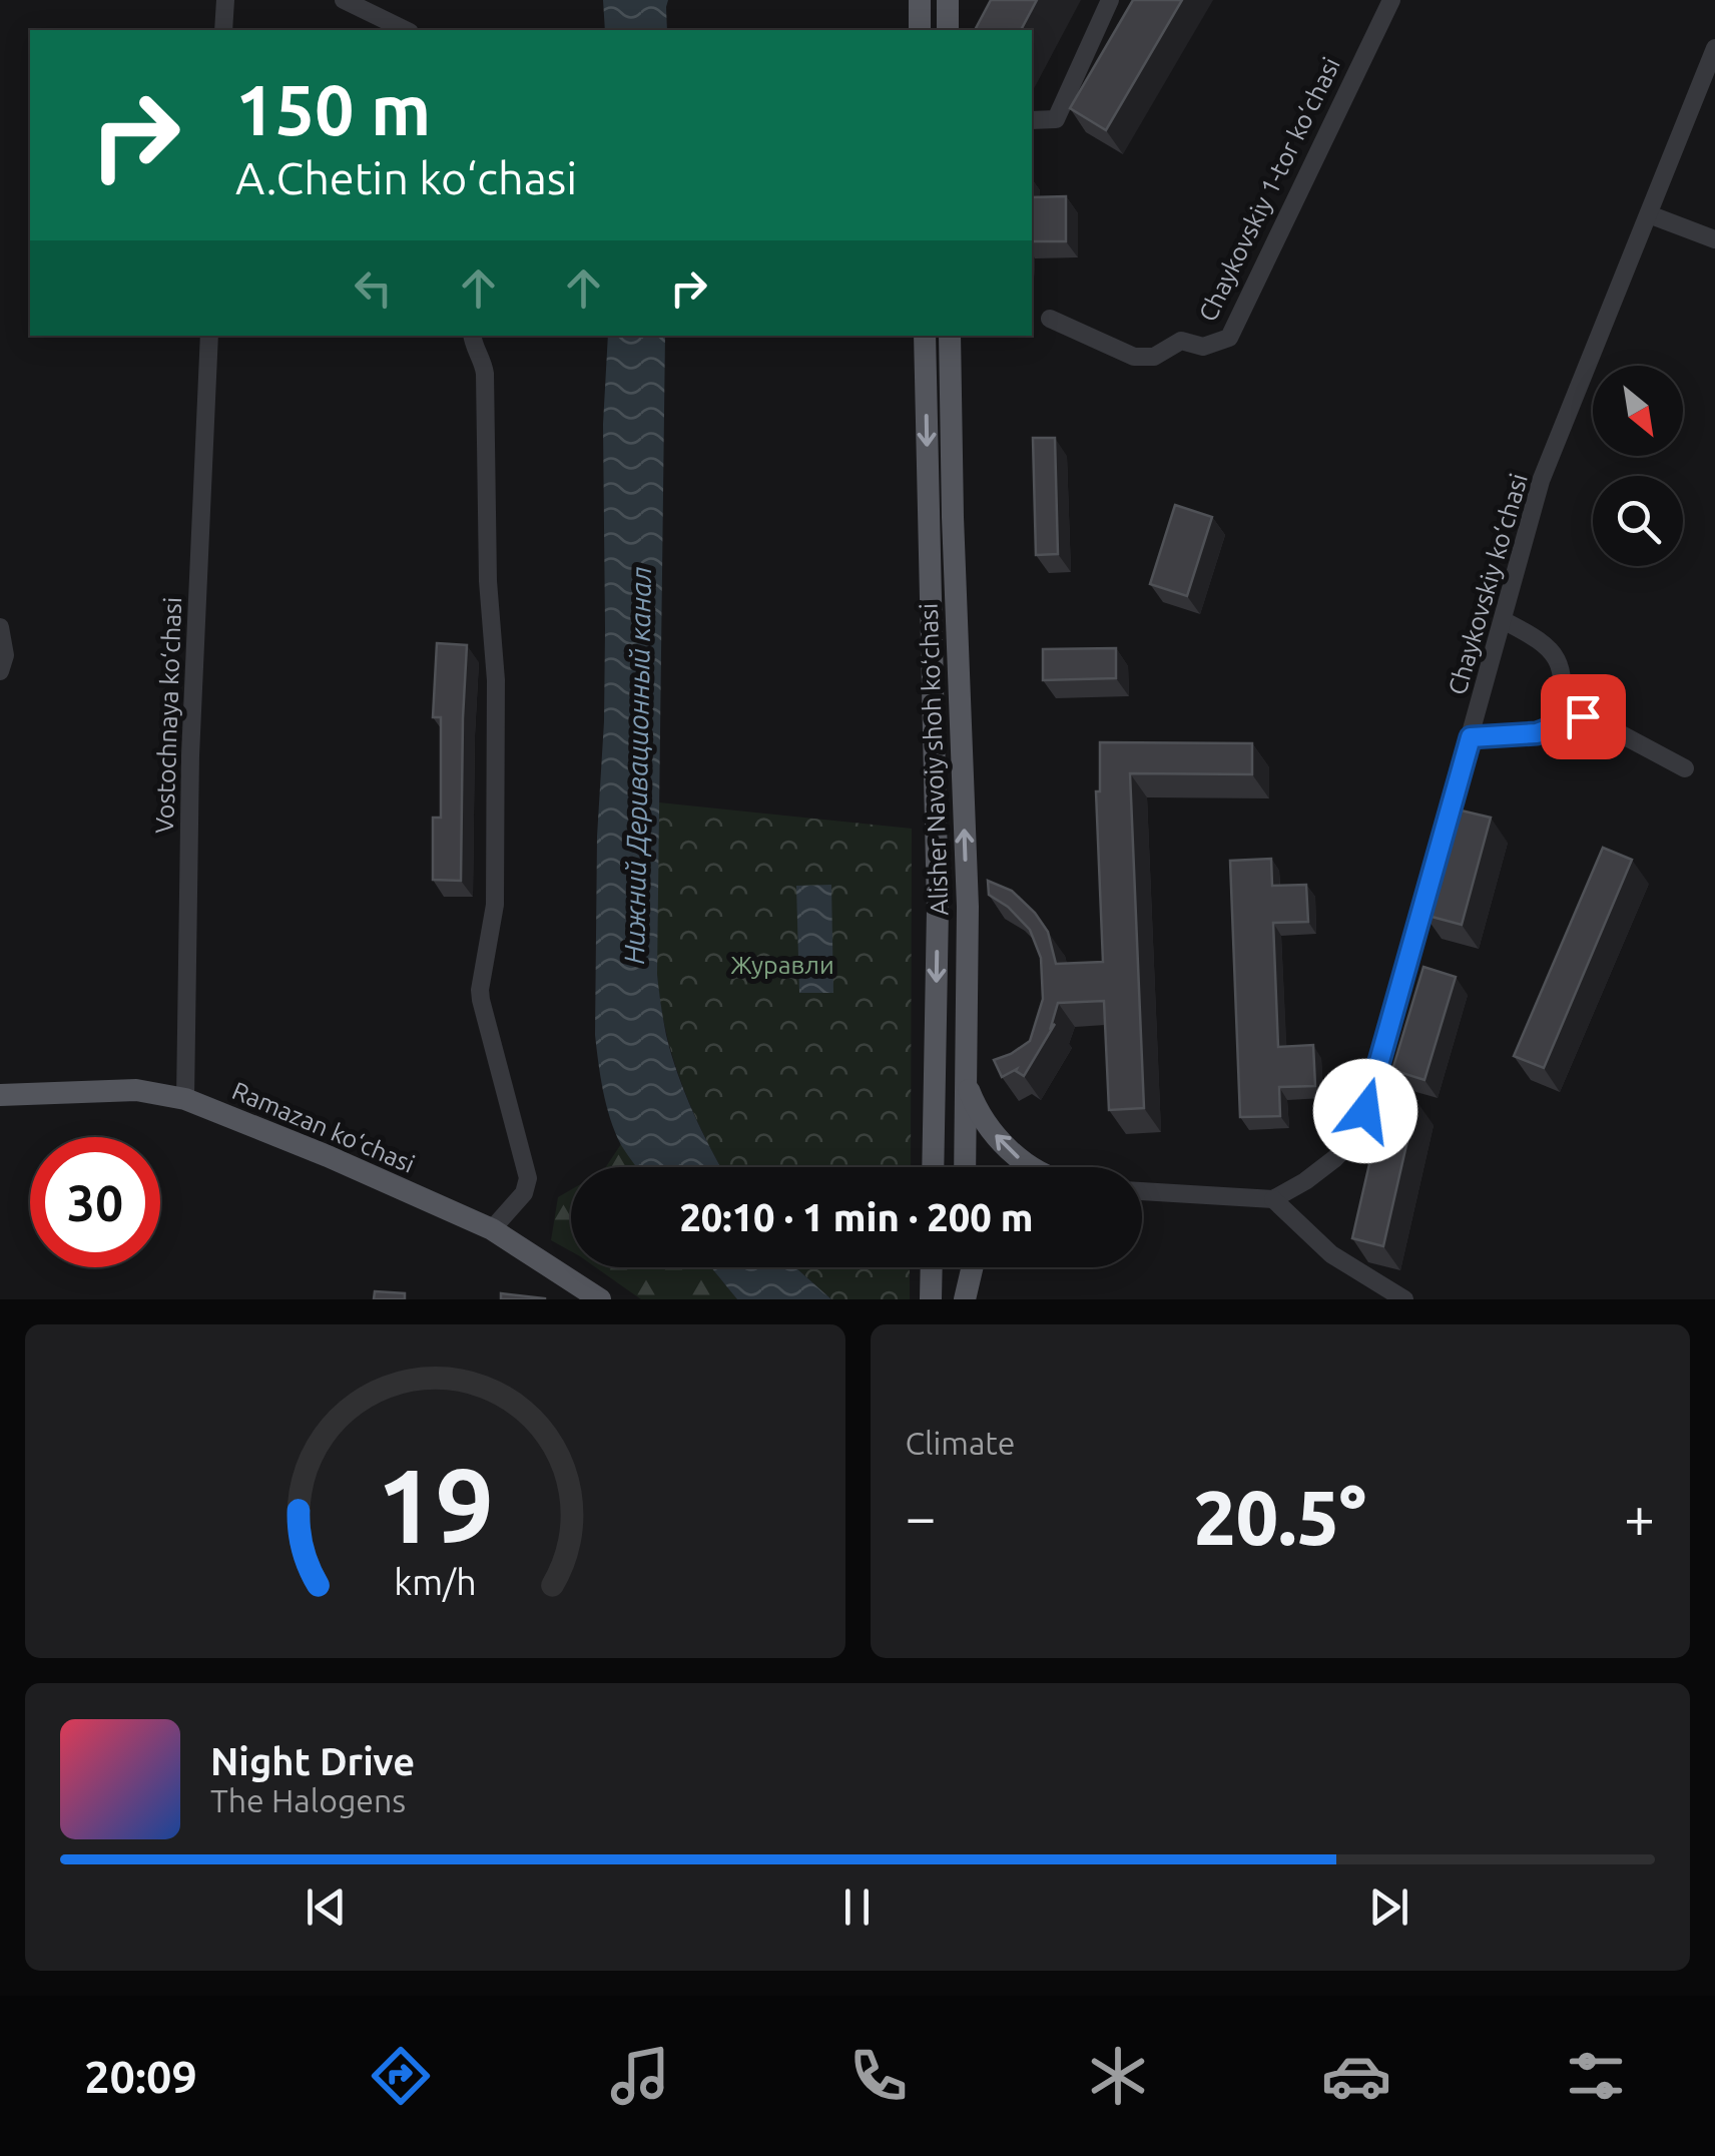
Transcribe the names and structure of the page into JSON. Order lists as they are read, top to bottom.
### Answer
{
  "streets": {
    "main road": ["Alisher Navoiy shoh koʻchasi", "Ramazan ko‘chasi"],
    "street": ["Chaykovskiy 1-tor ko‘chasi", "Chaykovskiy ko‘chasi", "Vostochnaya ko‘chasi"]
  },
  "crossings": [
    ["Vostochnaya ko‘chasi", "Ramazan ko‘chasi"]
  ],
  "water": ["Нижний Деривационный канал"],
  "parks": ["Журавли"],
  "north": "bottom right",
  "page": {
    "turn": ["150 m", "A.Chetin ko‘chasi"],
    "limit": "30",
    "trip": "20:10 · 1 min · 200 m",
    "tile": "Climate",
    "heat": ["−", "20.5°", "+"],
    "song": ["Night Drive", "The Halogens"],
    "tabs": "20:09",
    "gauge": ["19", "km/h"]
  }
}
